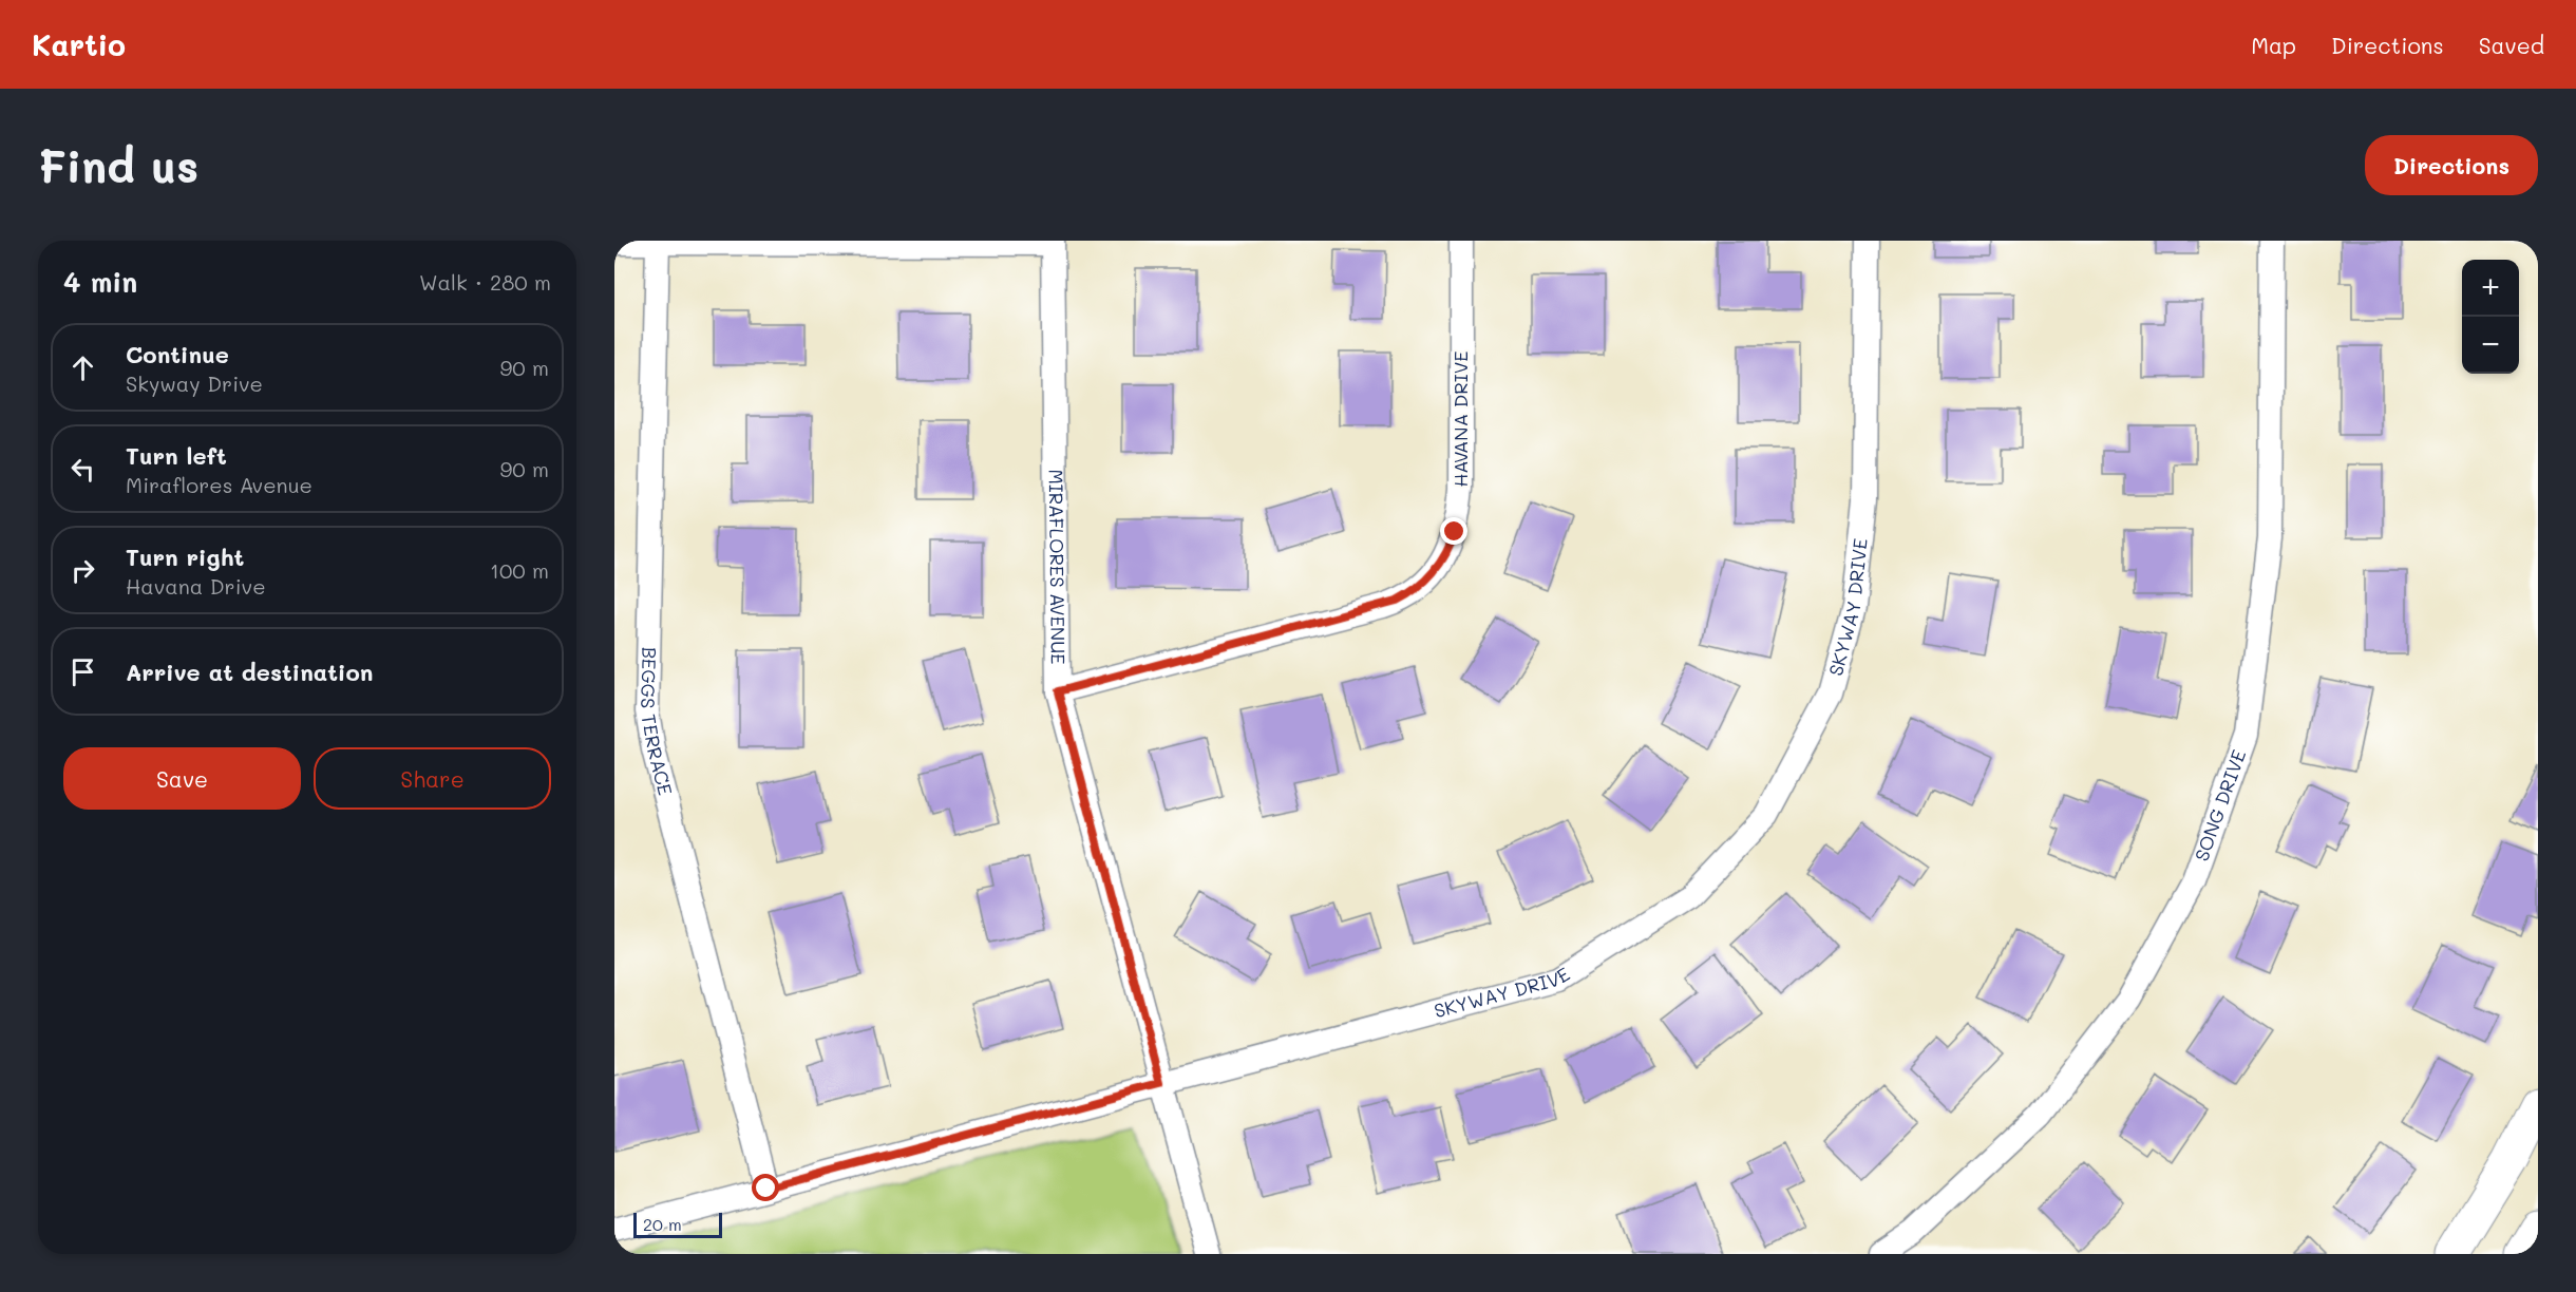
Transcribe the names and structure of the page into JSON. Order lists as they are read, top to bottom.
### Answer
{
  "streets": {
    "street": [
      "HAVANA DRIVE",
      "MIRAFLORES AVENUE",
      "SKYWAY DRIVE",
      "BEGGS TERRACE",
      "SONG DRIVE"
    ]
  },
  "crossings": [
    ["HAVANA DRIVE", "MIRAFLORES AVENUE"],
    ["MIRAFLORES AVENUE", "SKYWAY DRIVE"],
    ["SKYWAY DRIVE", "BEGGS TERRACE"]
  ],
  "scale_bar": "20 m",
  "page": {
    "header": "Kartio",
    "nav": ["Map", "Directions", "Saved"],
    "buttons": [
      "Directions",
      ["Save", "Share"]
    ],
    "title": "Find us",
    "heading": ["4 min", "Walk · 280 m"],
    "map_buttons": ["+", "−"],
    "list": [
      ["Continue", "Skyway Drive", "90 m"],
      ["Turn left", "Miraflores Avenue", "90 m"],
      ["Turn right", "Havana Drive", "100 m"],
      "Arrive at destination"
    ],
    "scale": "20 m"
  }
}
